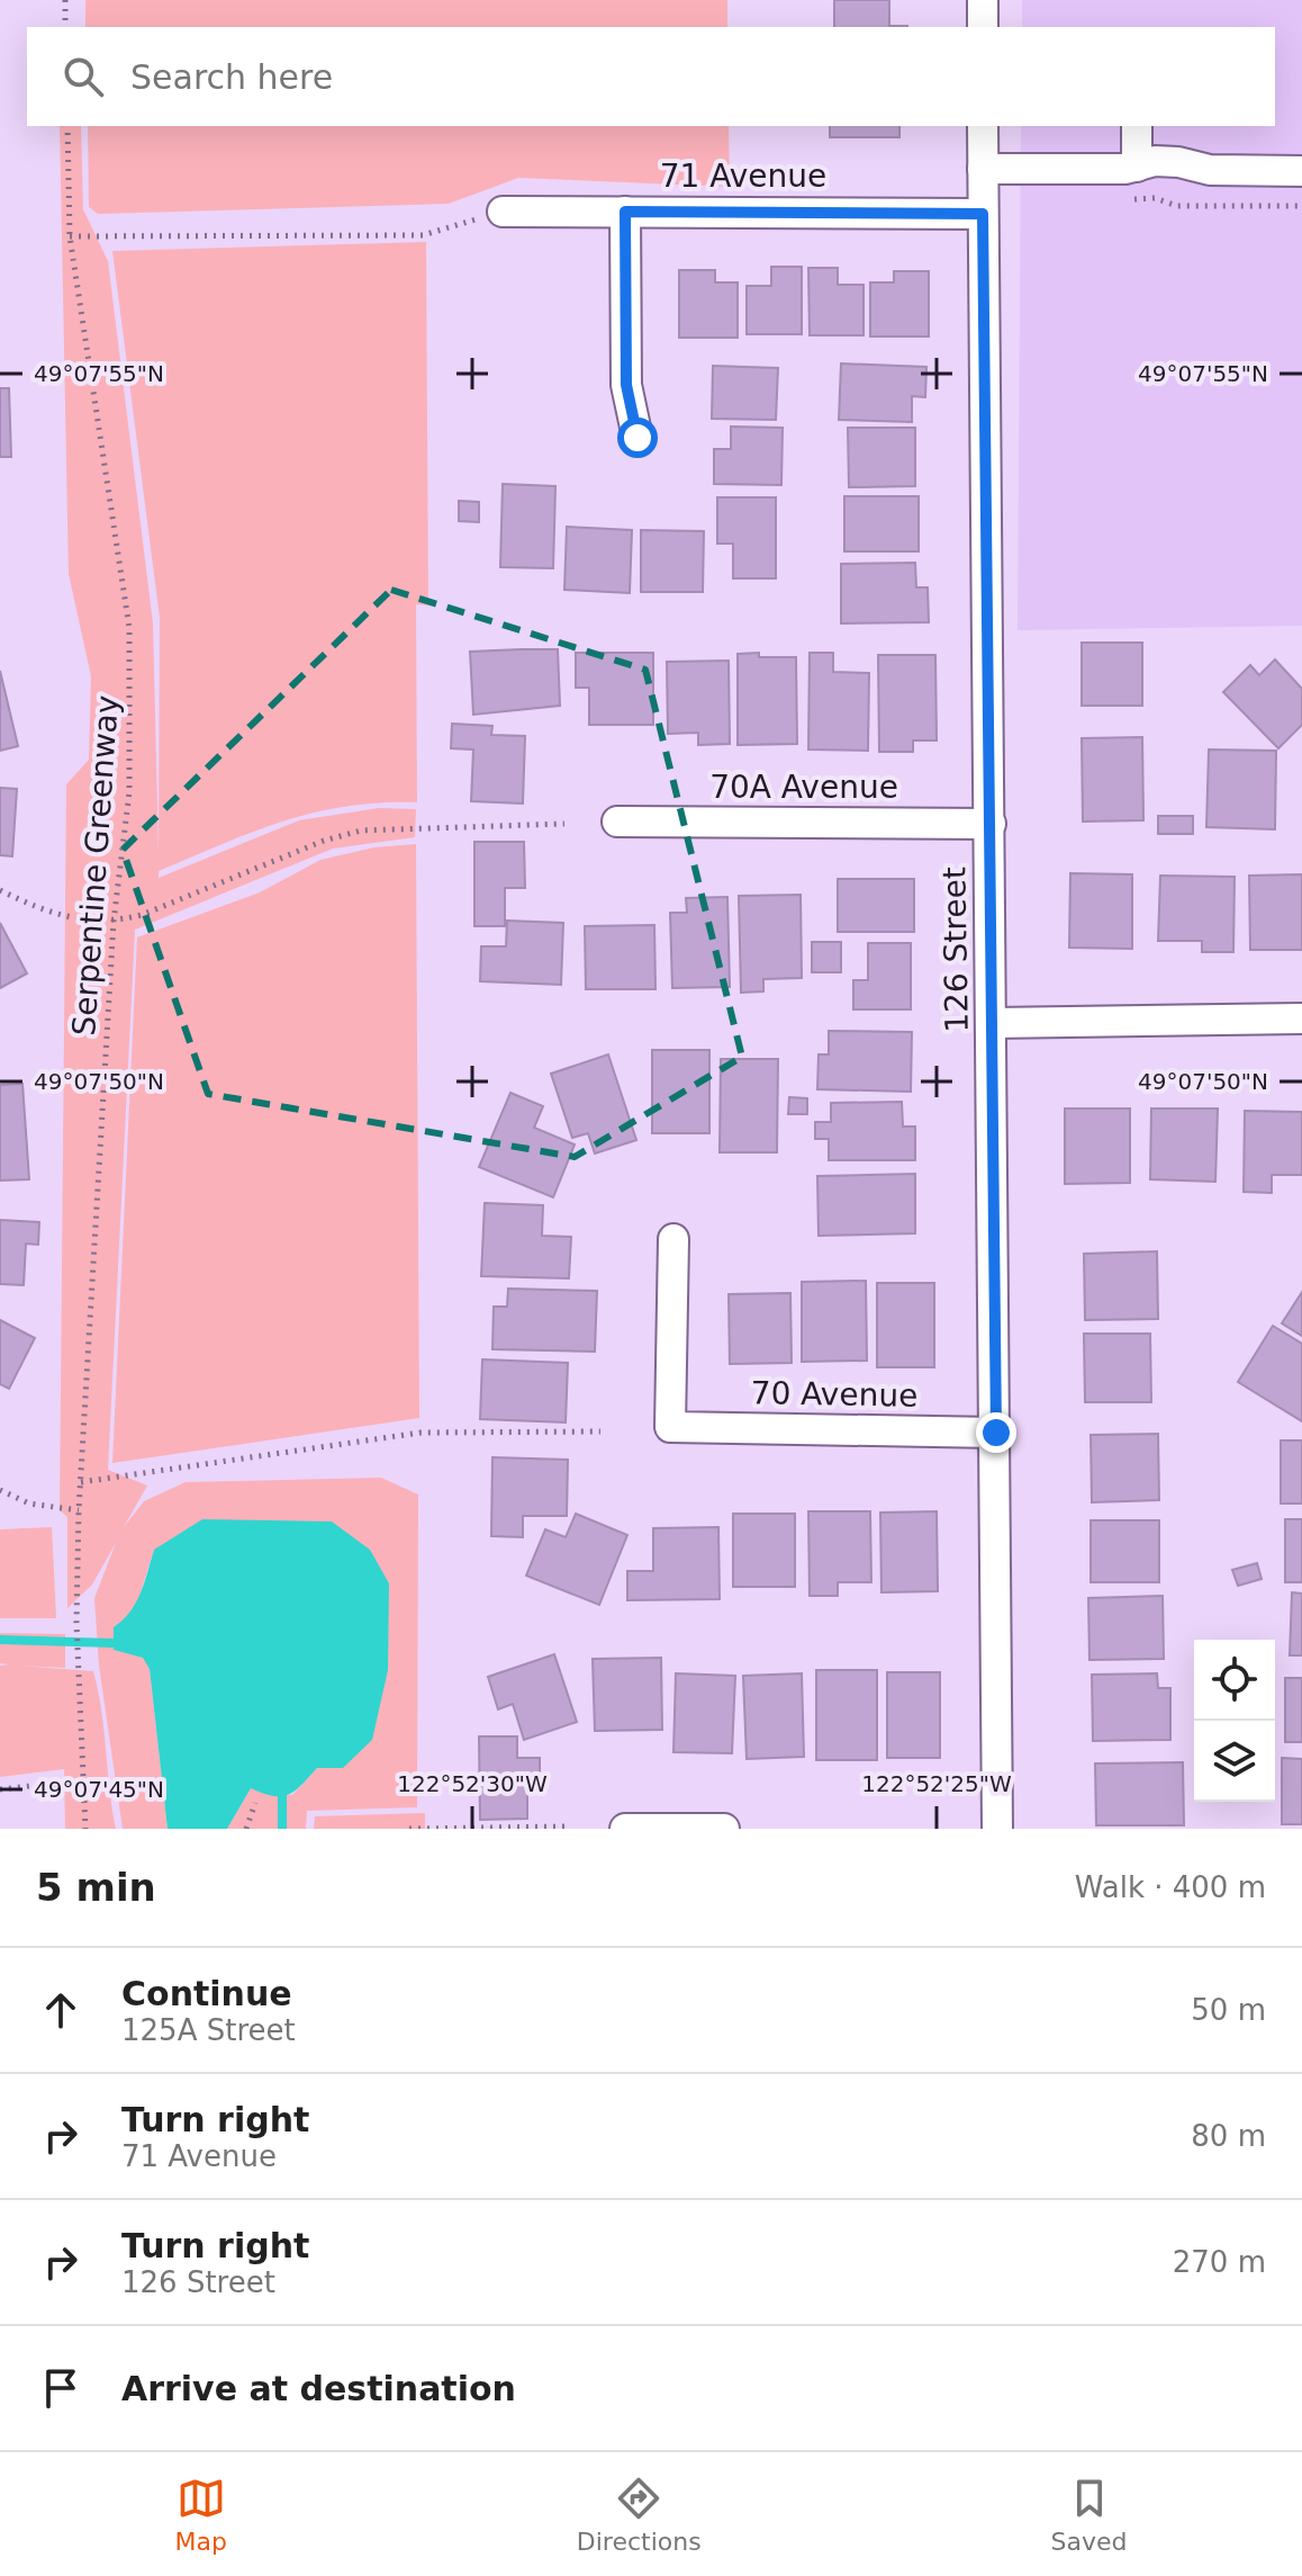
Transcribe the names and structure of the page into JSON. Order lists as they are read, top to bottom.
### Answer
{
  "streets": {
    "street": [
      "71 Avenue",
      "70A Avenue",
      "126 Street",
      "70 Avenue"
    ],
    "path": ["Serpentine Greenway"]
  },
  "crossings": [
    ["71 Avenue", "126 Street"],
    ["70A Avenue", "126 Street"],
    ["126 Street", "70 Avenue"]
  ],
  "page": {
    "search": "Search here",
    "heading": ["5 min", "Walk · 400 m"],
    "list": [
      ["Continue", "125A Street", "50 m"],
      ["Turn right", "71 Avenue", "80 m"],
      ["Turn right", "126 Street", "270 m"],
      "Arrive at destination"
    ],
    "nav": ["Map", "Directions", "Saved"]
  },
  "coordinates": [
    "49°07'55\"N",
    "49°07'50\"N",
    "122°52'30\"W",
    "122°52'25\"W",
    "49°07'45\"N"
  ]
}
